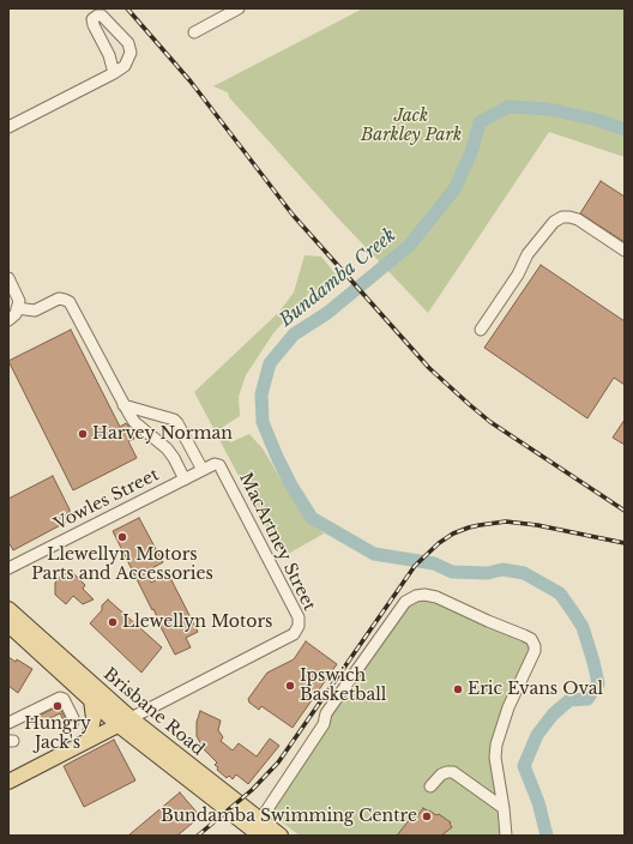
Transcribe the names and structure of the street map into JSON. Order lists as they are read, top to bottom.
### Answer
{
  "streets": {
    "main road": ["Brisbane Road"],
    "street": ["Vowles Street", "MacArtney Street"]
  },
  "crossings": [
    ["Vowles Street", "MacArtney Street"],
    ["MacArtney Street", "Brisbane Road"]
  ],
  "water": ["Bundamba Creek"],
  "parks": ["Jack Barkley Park"],
  "places": [
    "Harvey Norman",
    "Llewellyn Motors Parts and Accessories",
    "Llewellyn Motors",
    "Ipswich Basketball",
    "Eric Evans Oval",
    "Hungry Jack's",
    "Bundamba Swimming Centre"
  ]
}
